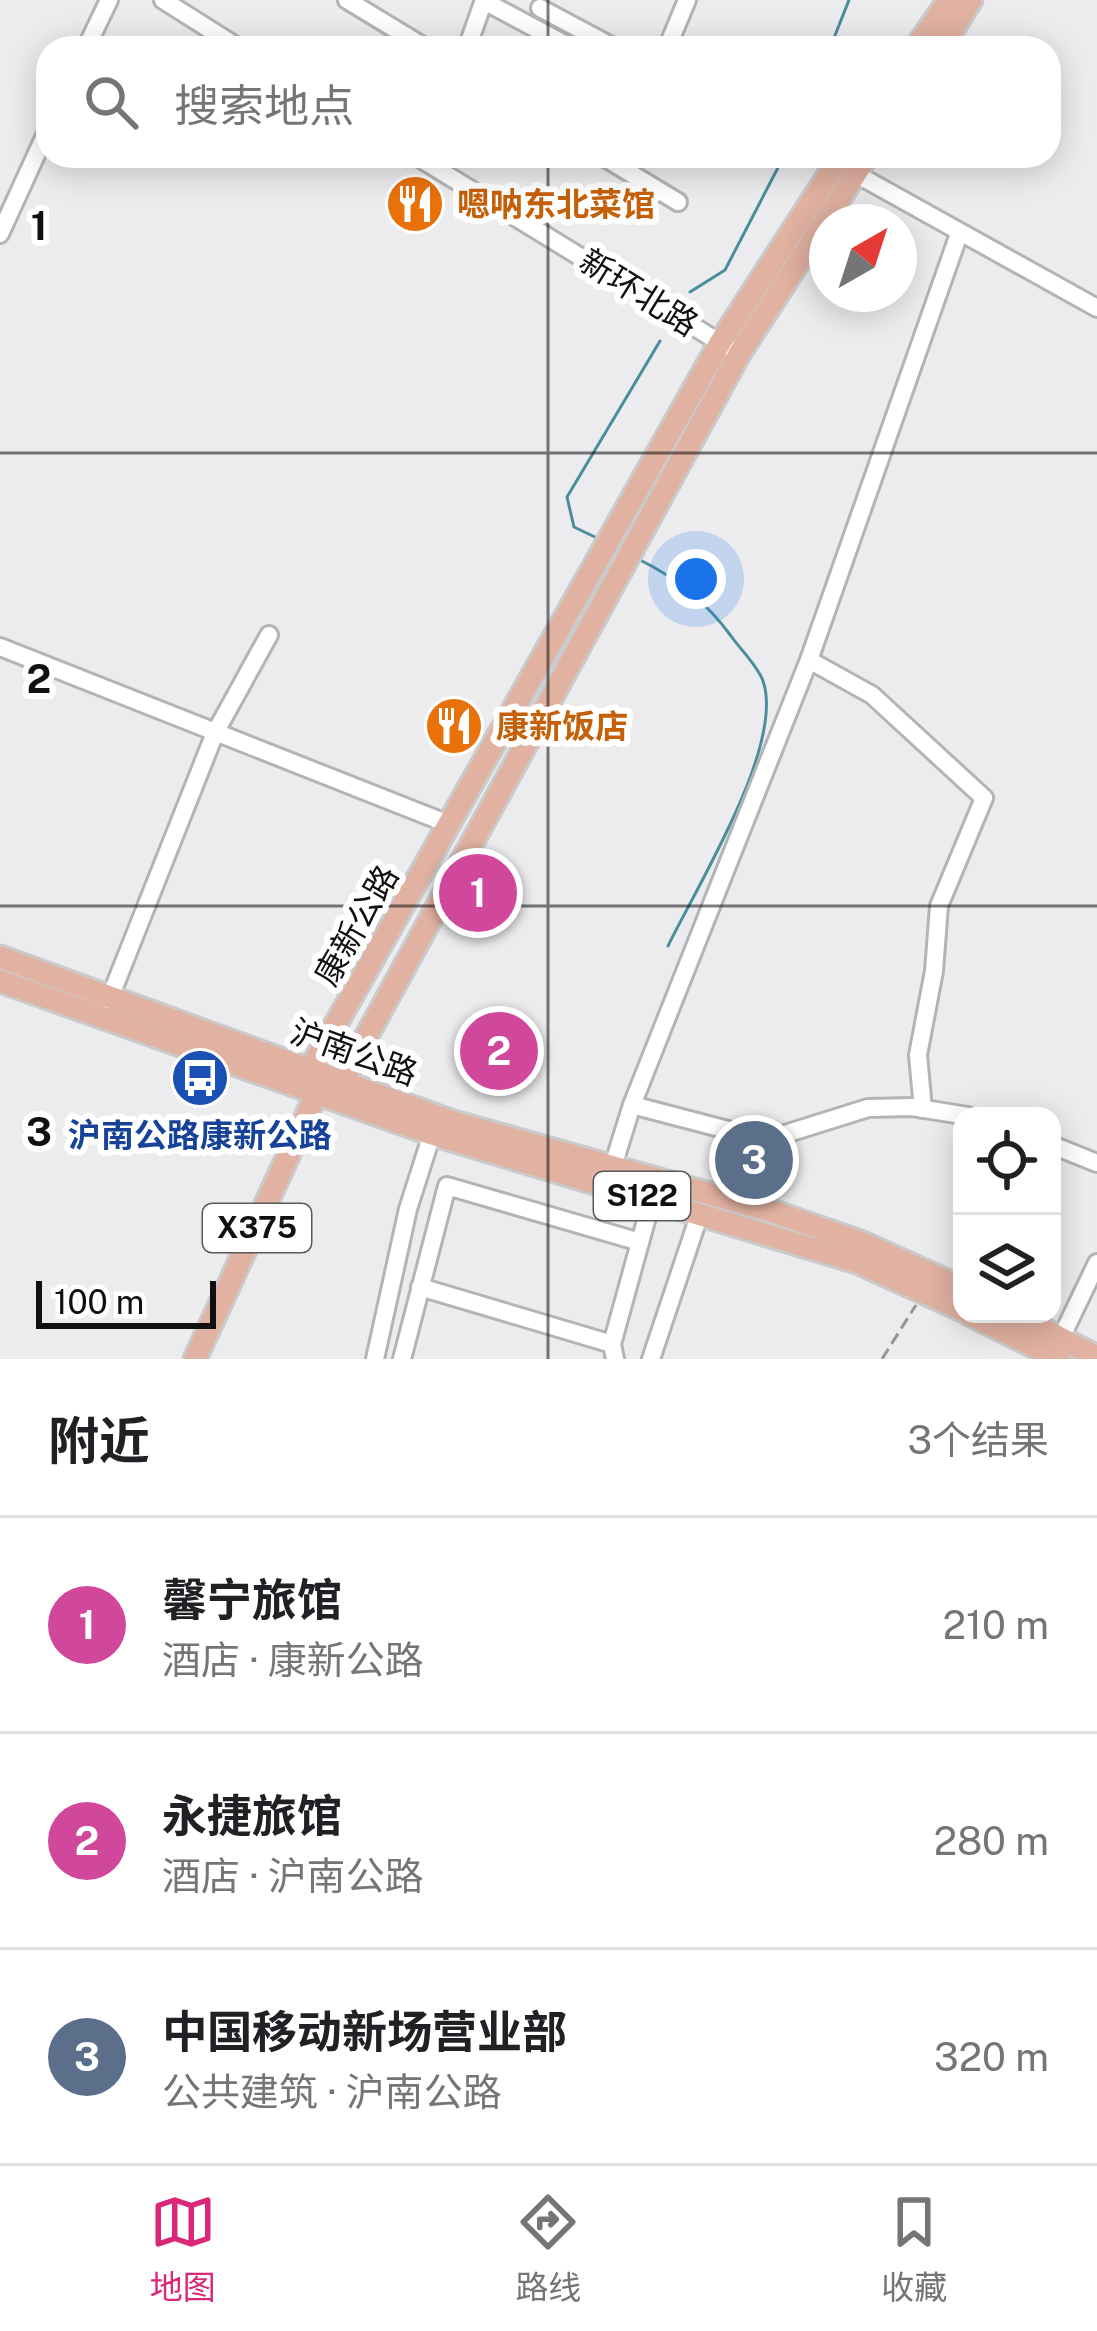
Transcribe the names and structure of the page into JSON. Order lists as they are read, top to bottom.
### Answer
{
  "streets": {
    "main road": [
      "康新公路",
      "沪南公路",
      "S122",
      "X375"
    ],
    "street": ["新环北路"]
  },
  "crossings": [
    ["新环北路", "康新公路"],
    ["康新公路", "沪南公路"],
    ["沪南公路", "X375"]
  ],
  "places": {
    "restaurant": ["嗯呐东北菜馆", "康新饭店"],
    "bus stop": ["沪南公路康新公路"]
  },
  "scale_bar": "100 m",
  "north": "top right",
  "page": {
    "search": "搜索地点",
    "pins": ["1", "2", "3"],
    "scale": "100 m",
    "heading": ["附近", "3个结果"],
    "list": [
      {
        "mark": "1",
        "name": "馨宁旅馆",
        "note": "酒店 · 康新公路",
        "value": "210 m"
      },
      {
        "mark": "2",
        "name": "永捷旅馆",
        "note": "酒店 · 沪南公路",
        "value": "280 m"
      },
      {
        "mark": "3",
        "name": "中国移动新场营业部",
        "note": "公共建筑 · 沪南公路",
        "value": "320 m"
      }
    ],
    "nav": ["地图", "路线", "收藏"]
  },
  "grid": {
    "rows": ["1", "2", "3"]
  }
}
